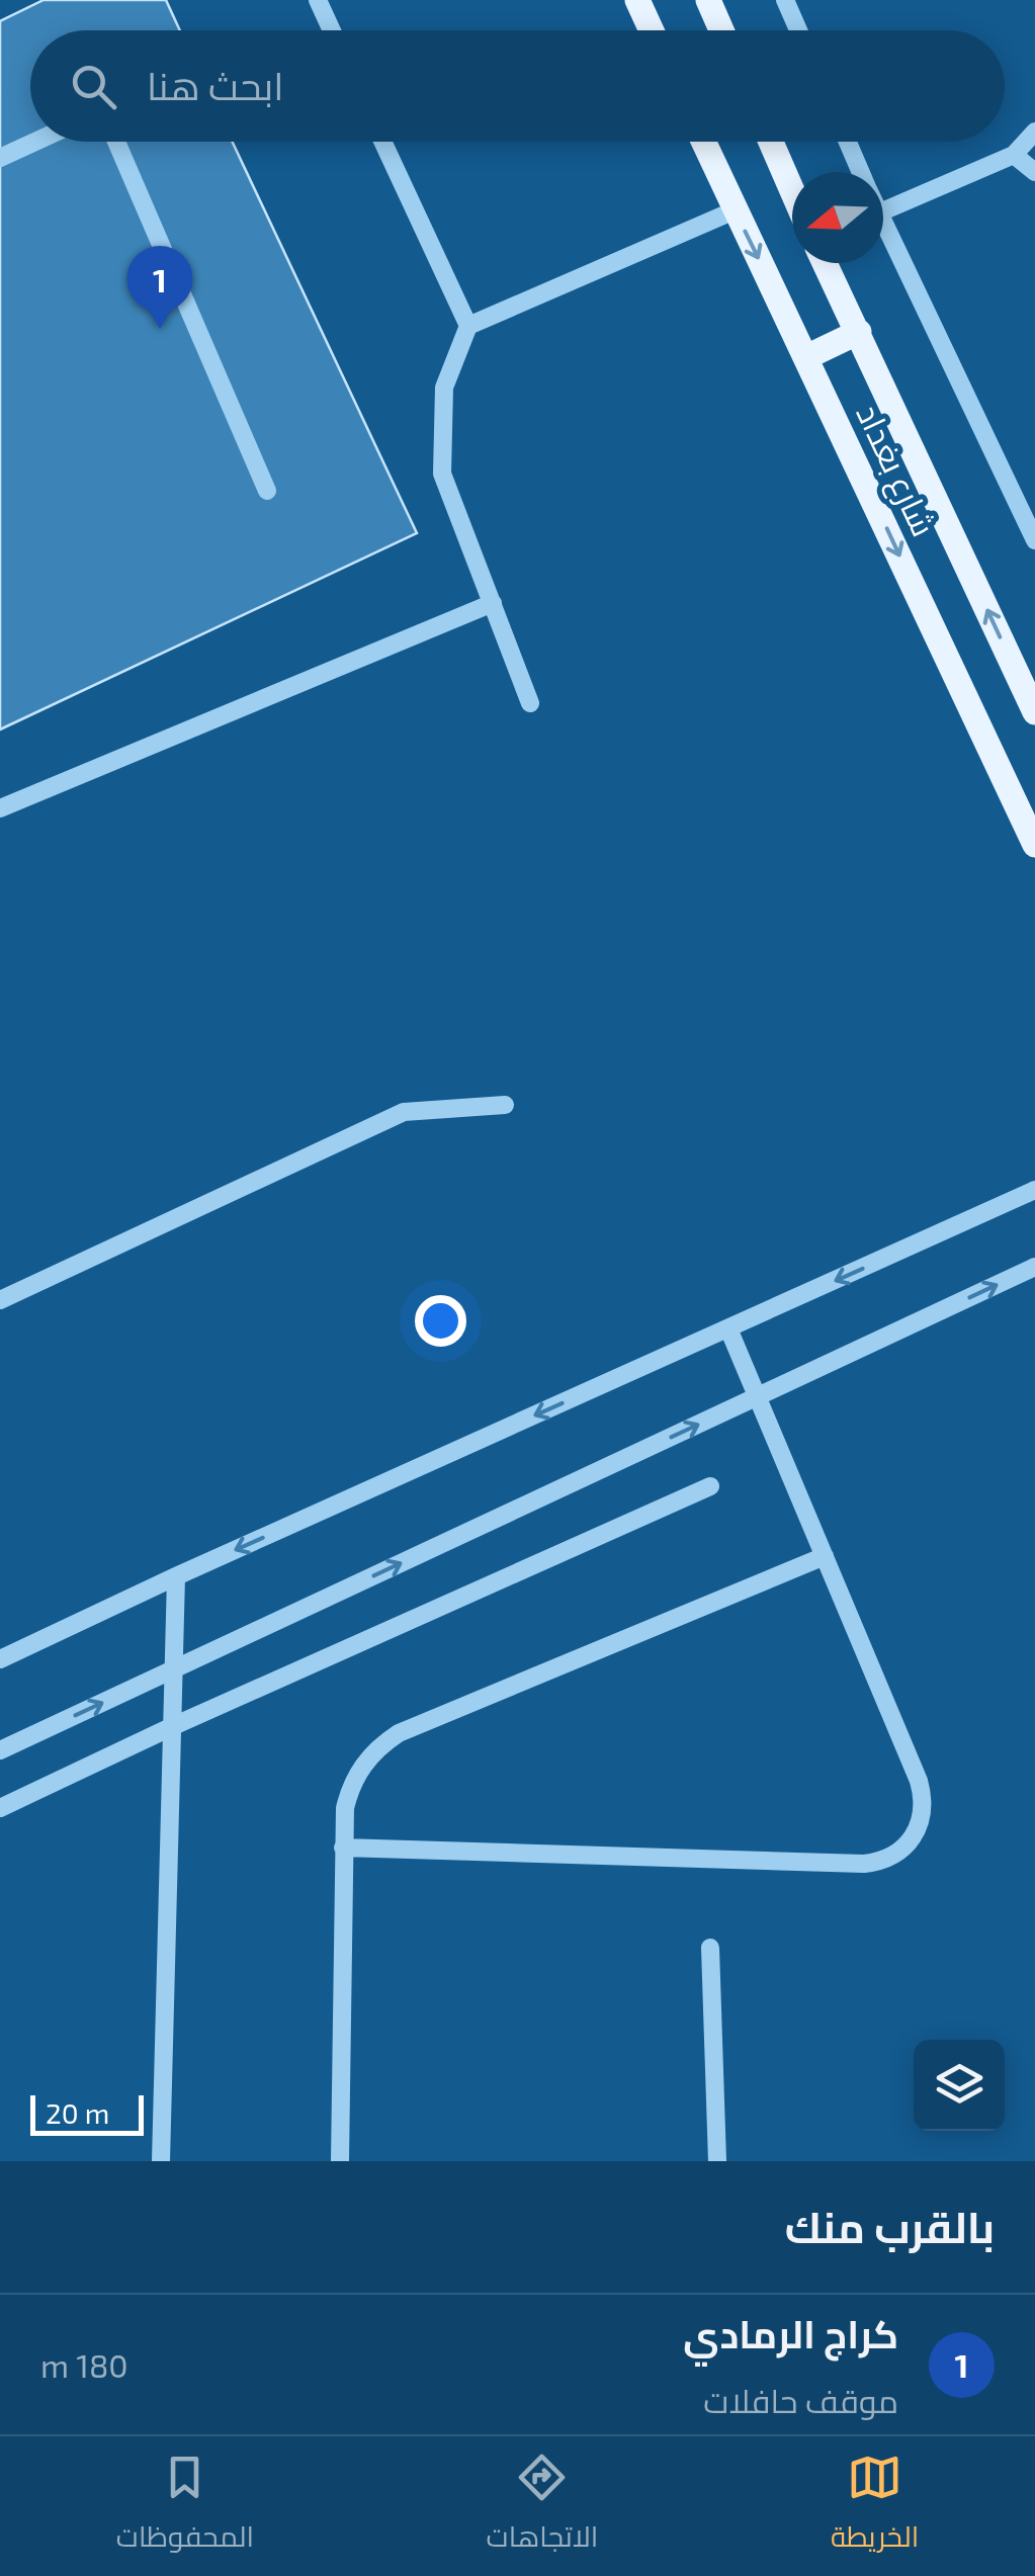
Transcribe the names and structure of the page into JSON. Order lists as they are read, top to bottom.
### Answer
{
  "streets": {
    "main road": ["شارع بغداد"]
  },
  "scale_bar": "20 m",
  "north": "left",
  "page": {
    "search": "ابحث هنا",
    "pins": "1",
    "scale": "20 m",
    "heading": "بالقرب منك",
    "list": [
      {
        "mark": "1",
        "name": "كراج الرمادي",
        "note": "موقف حافلات",
        "value": "180 m"
      }
    ],
    "nav": ["الخريطة", "الاتجاهات", "المحفوظات"]
  }
}
